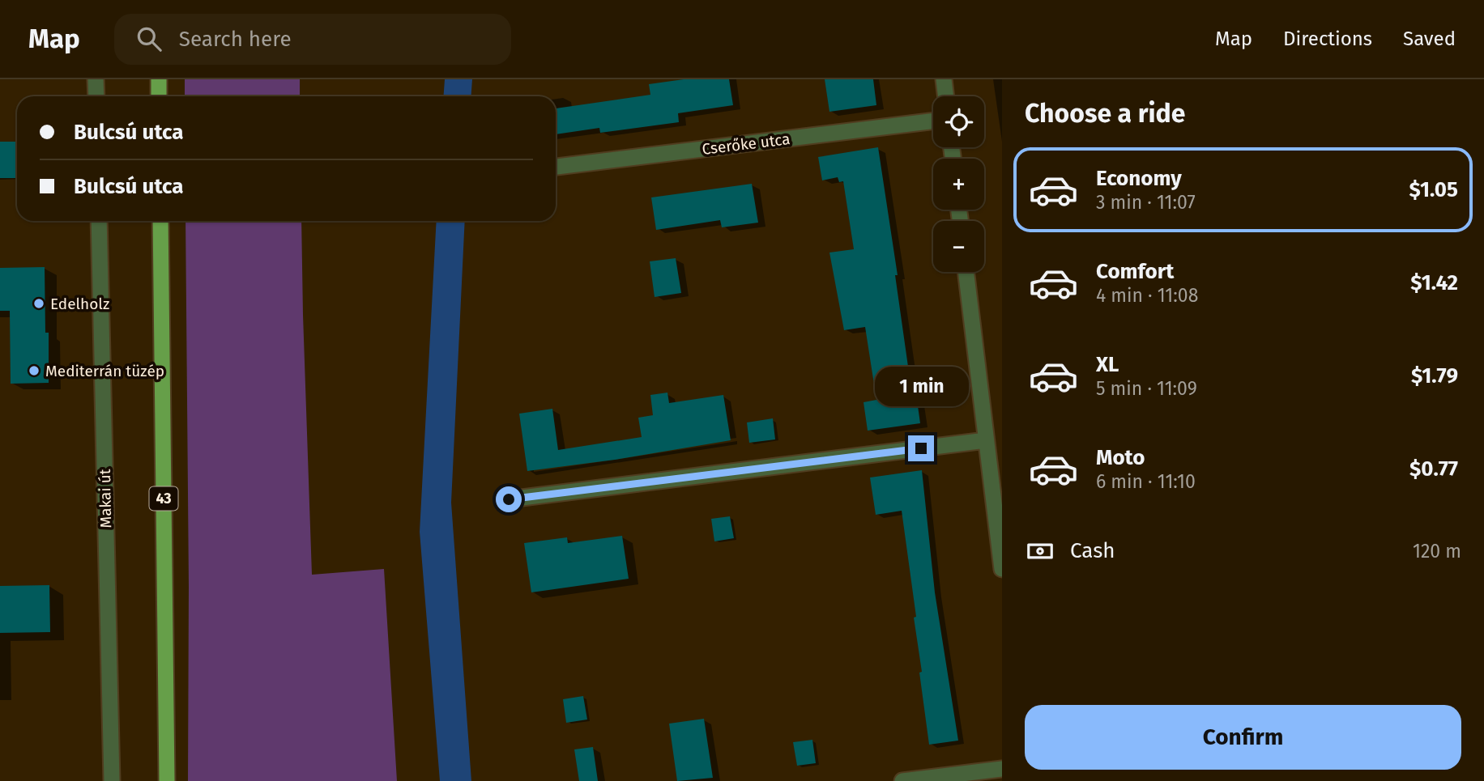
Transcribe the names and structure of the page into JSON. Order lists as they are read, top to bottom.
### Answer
{
  "streets": {
    "main road": ["43"],
    "street": ["Cserőke utca", "Makai út"]
  },
  "places": ["Edelholz", "Mediterrán tüzép"],
  "page": {
    "header": "Map",
    "search": "Search here",
    "nav": ["Map", "Directions", "Saved"],
    "heading": "Choose a ride",
    "map_buttons": ["+", "−"],
    "banner": ["Bulcsú utca", "Bulcsú utca"],
    "list": [
      {
        "name": "Economy",
        "note": "3 min · 11:07",
        "value": "$1.05"
      },
      {
        "name": "Comfort",
        "note": "4 min · 11:08",
        "value": "$1.42"
      },
      {
        "name": "XL",
        "note": "5 min · 11:09",
        "value": "$1.79"
      },
      {
        "name": "Moto",
        "note": "6 min · 11:10",
        "value": "$0.77"
      }
    ],
    "bubble": "1 min",
    "pay": ["Cash", "120 m"],
    "buttons": "Confirm"
  }
}
